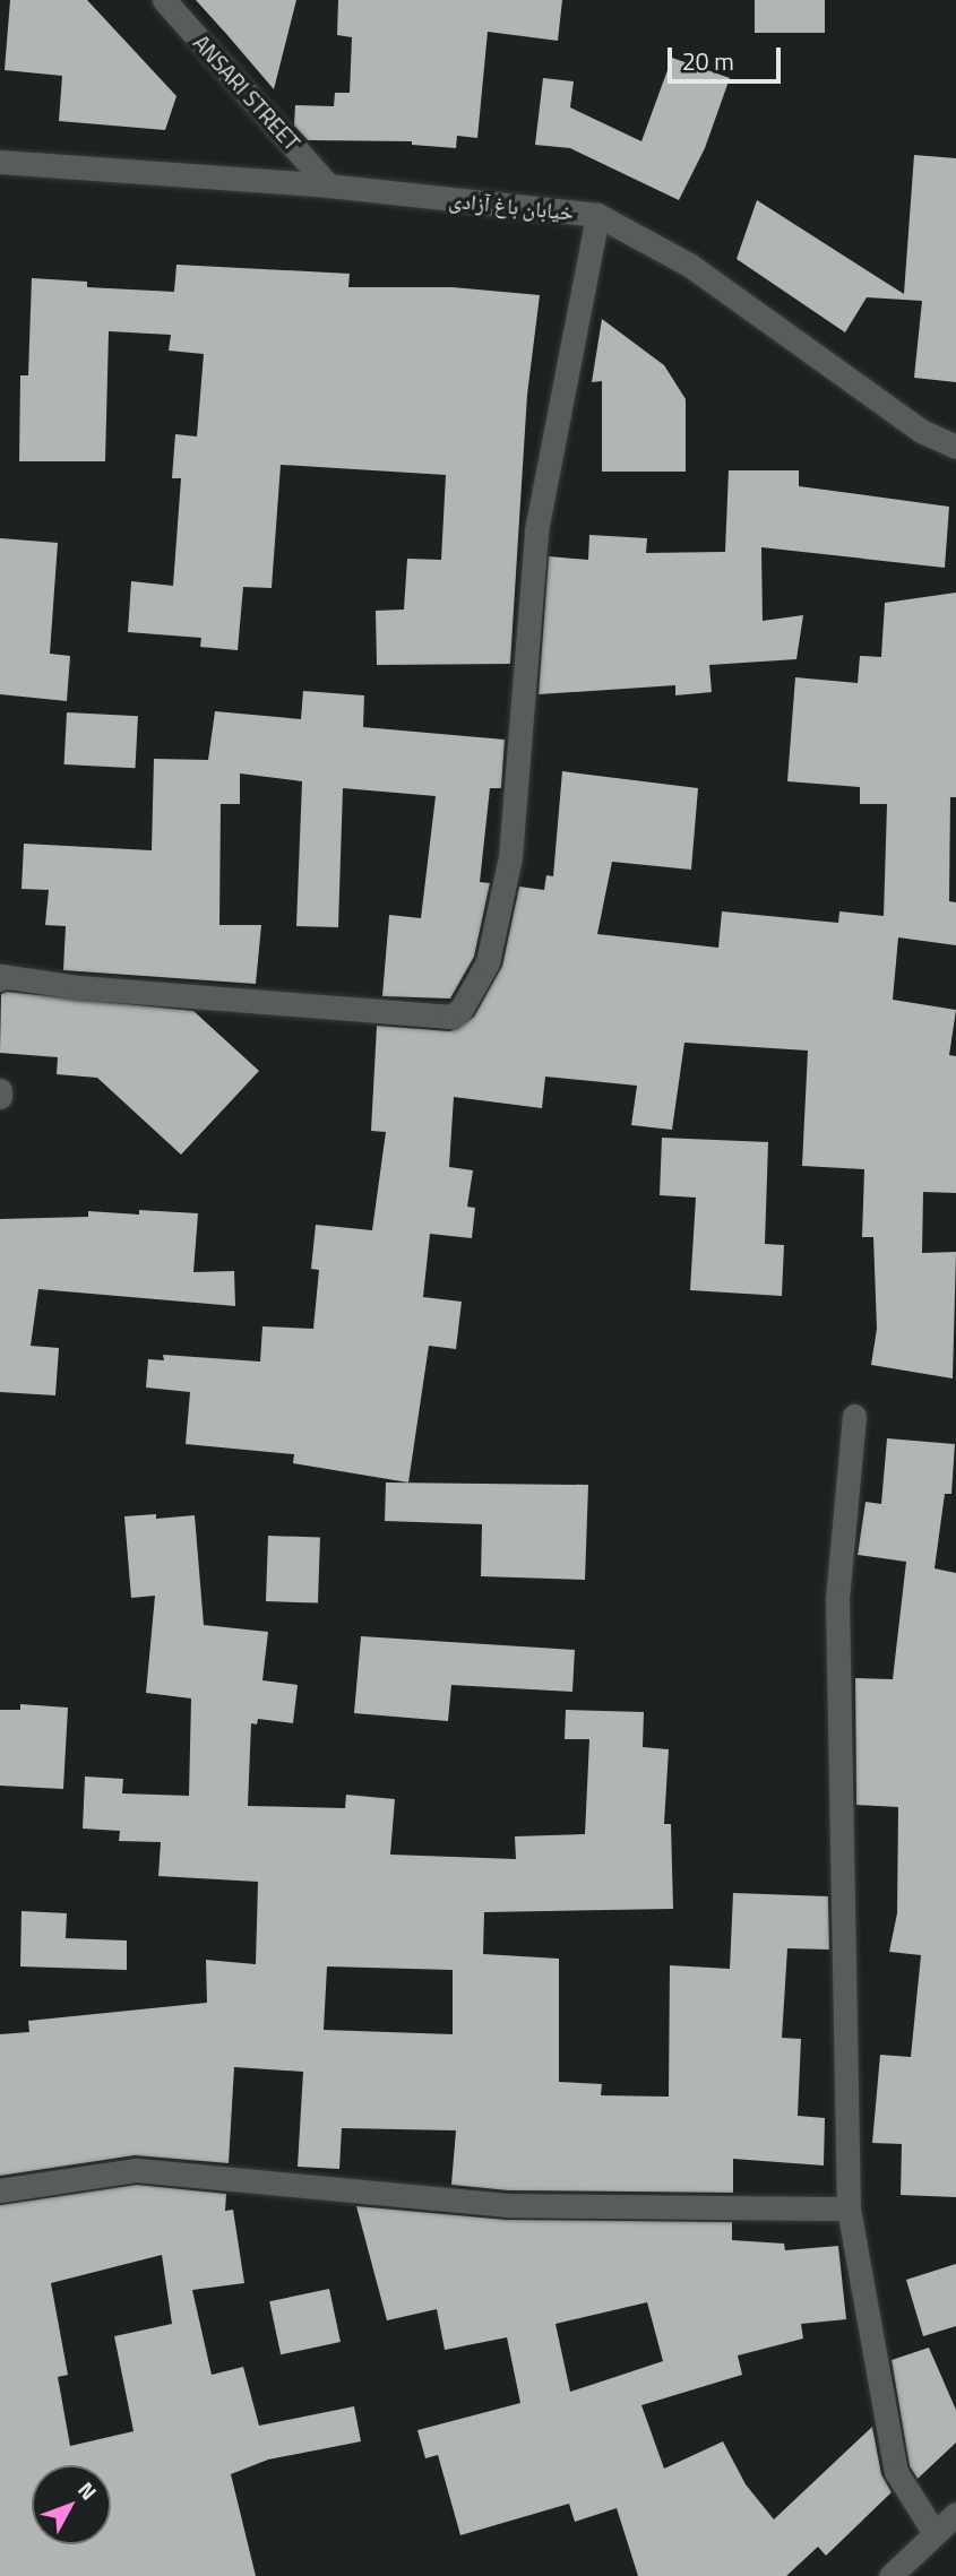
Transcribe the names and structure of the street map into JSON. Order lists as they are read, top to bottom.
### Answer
{
  "streets": {
    "street": ["ANSARI STREET", "خیابان باغ آزادی"]
  },
  "crossings": [
    ["ANSARI STREET", "خیابان باغ آزادی"]
  ],
  "scale_bar": "20 m",
  "north": "top right"
}
